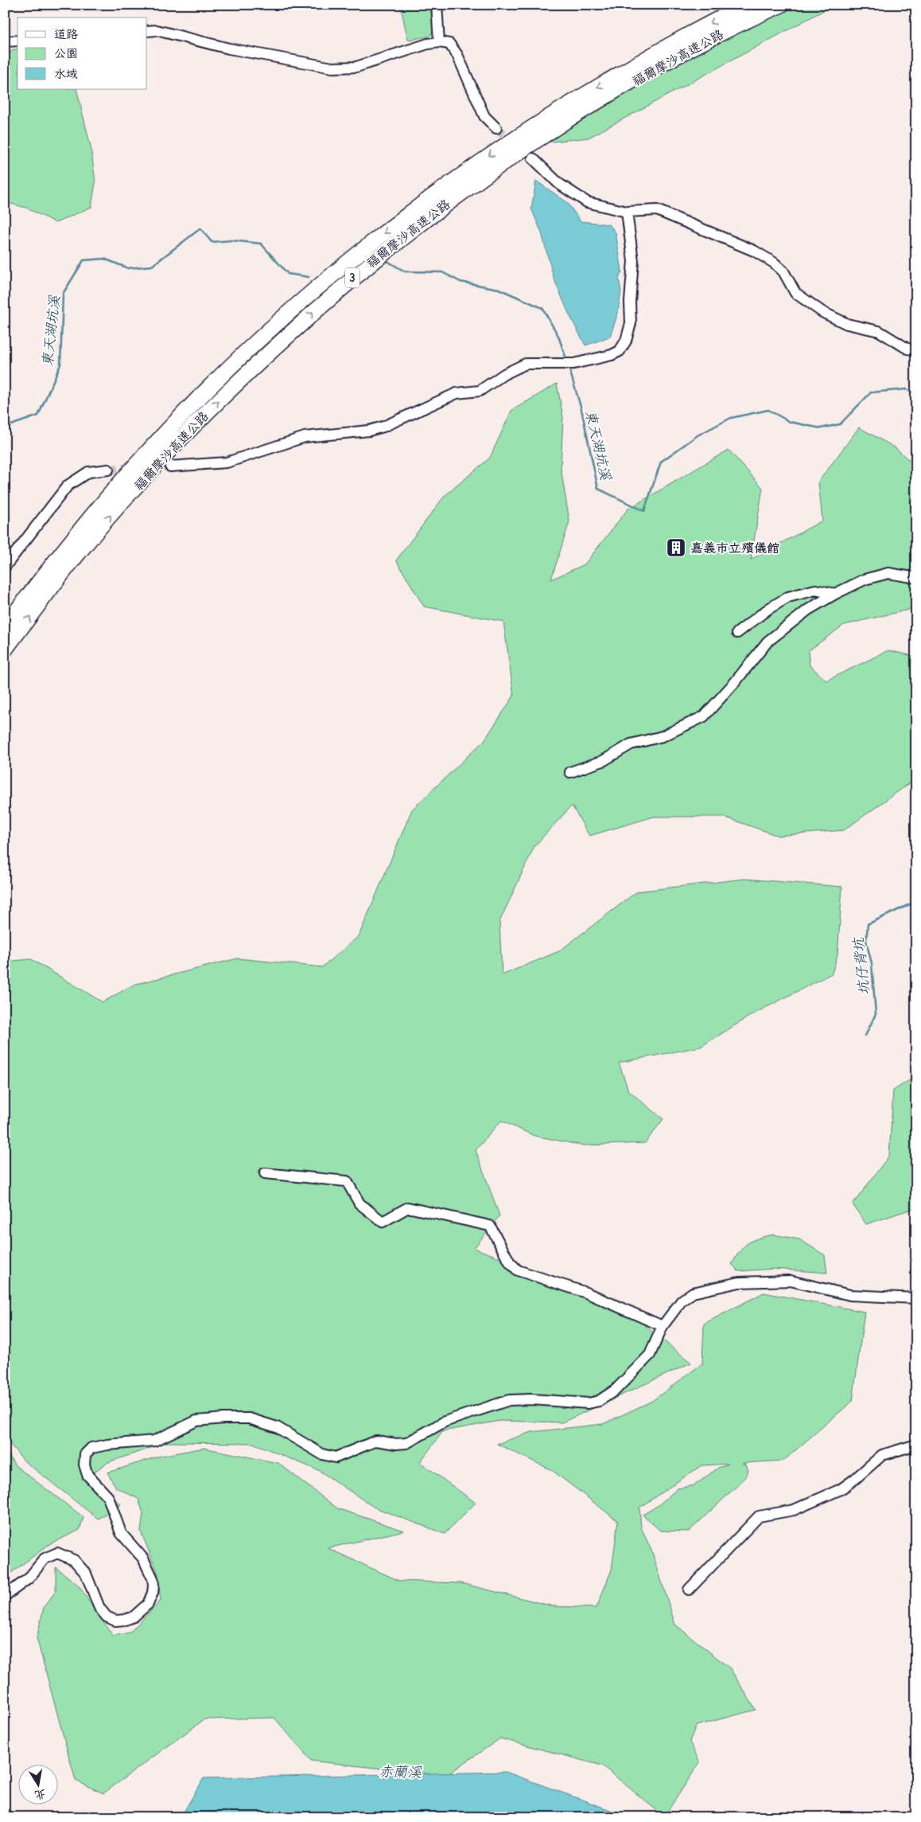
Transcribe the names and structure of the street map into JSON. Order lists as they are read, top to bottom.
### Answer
{
  "streets": {
    "highway": ["福爾摩沙高速公路", "3"]
  },
  "water": ["東天湖坑溪", "坑仔背坑", "赤蘭溪"],
  "places": {
    "building": ["嘉義市立殯儀館"]
  },
  "legend": ["道路", "公園", "水域"],
  "north": "bottom"
}
